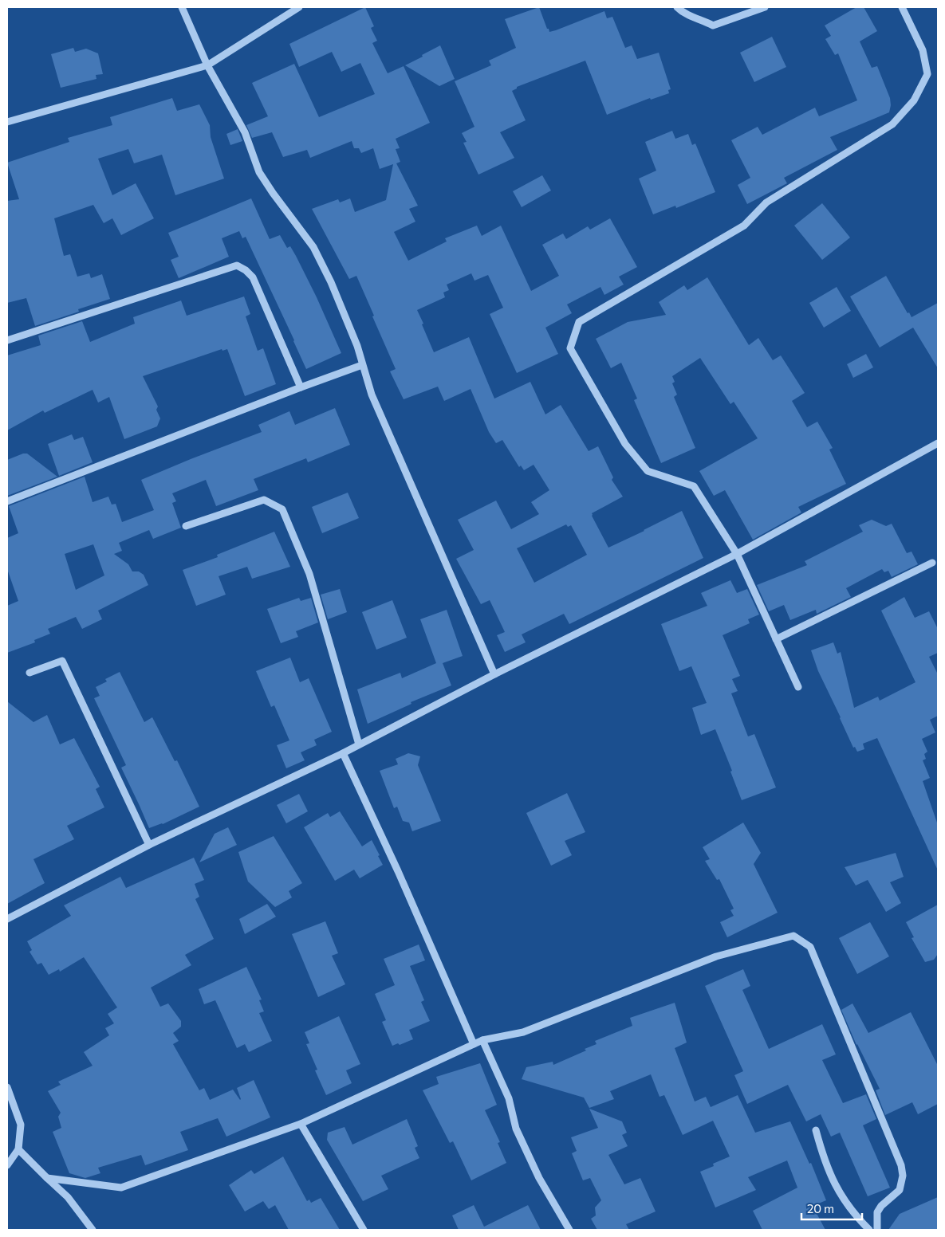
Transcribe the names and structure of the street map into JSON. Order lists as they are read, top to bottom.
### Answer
{
  "scale_bar": "20 m"
}
